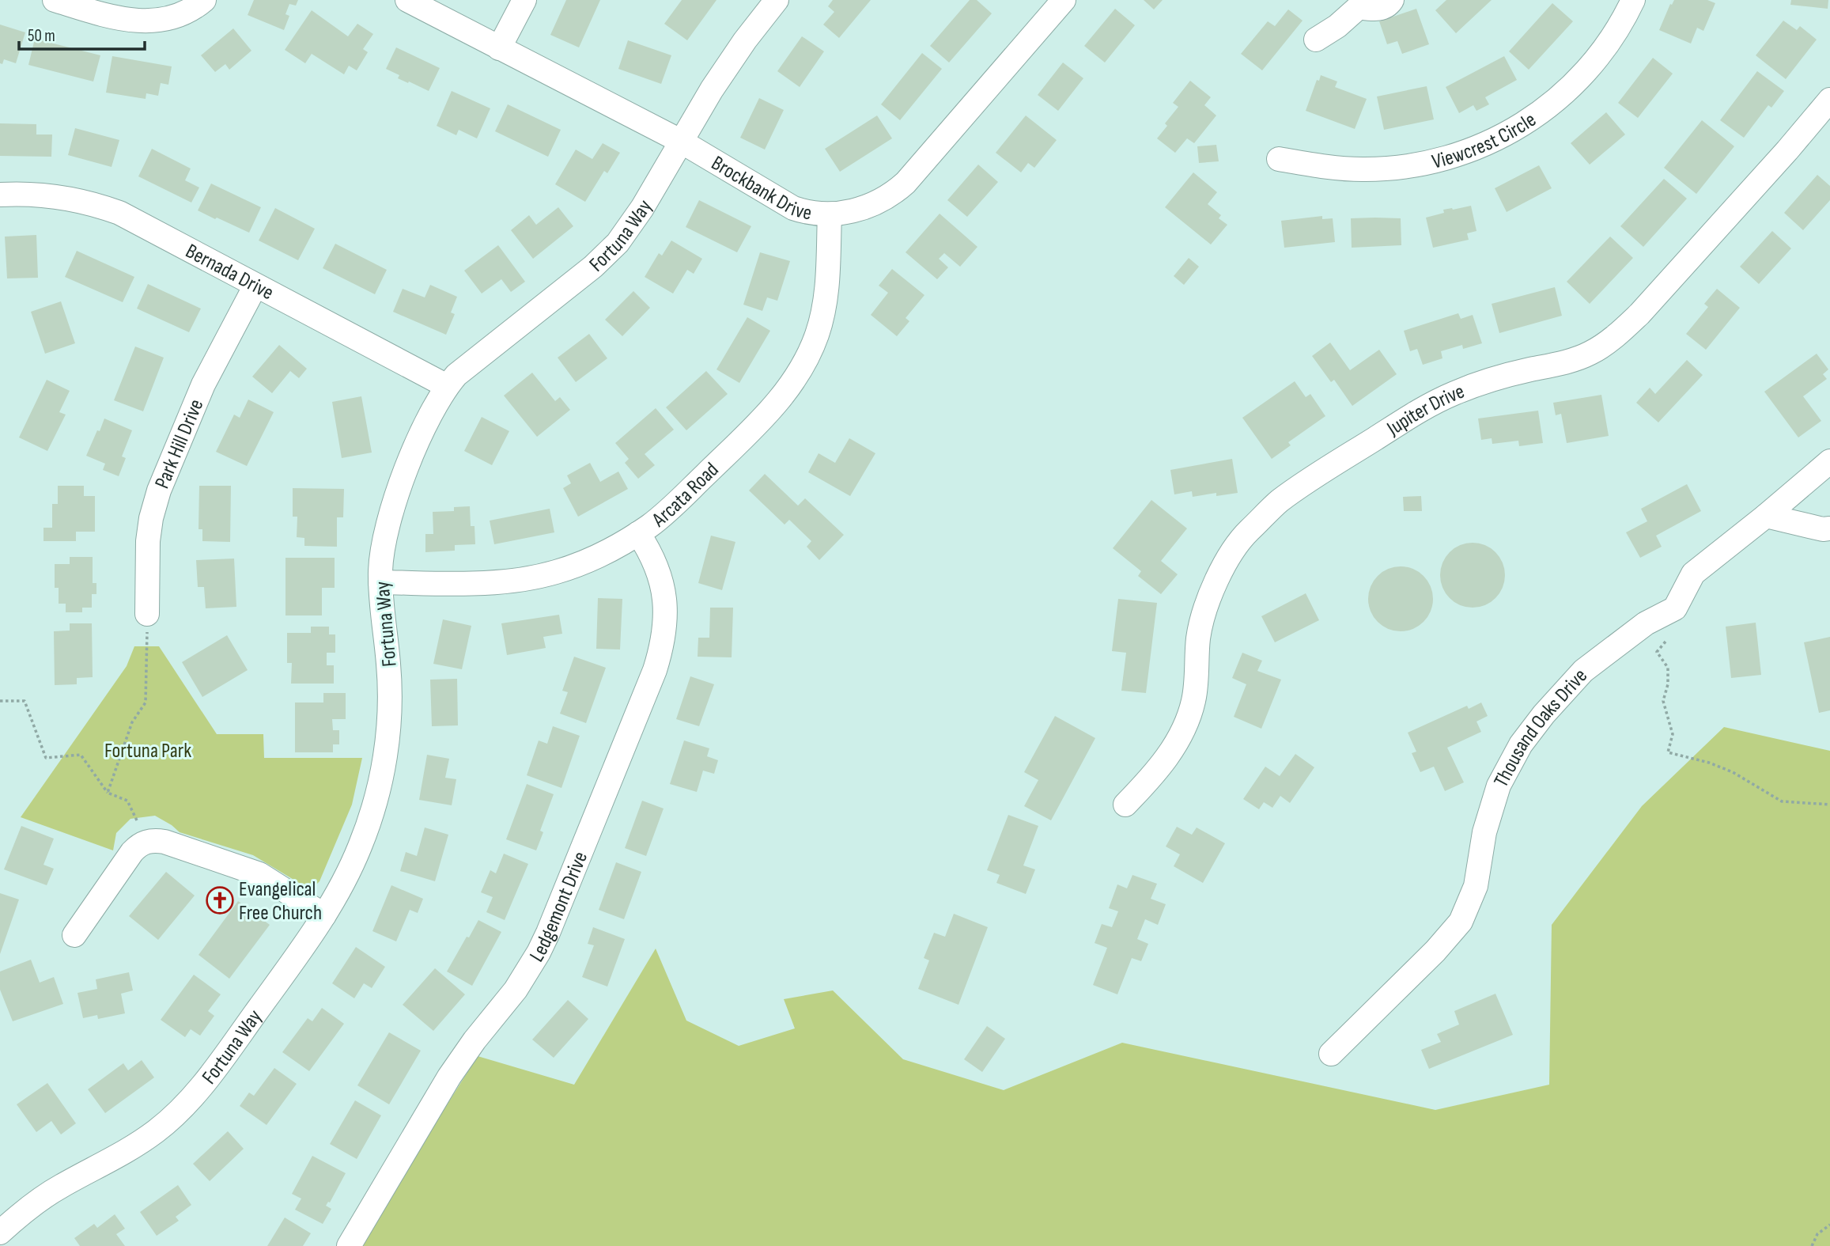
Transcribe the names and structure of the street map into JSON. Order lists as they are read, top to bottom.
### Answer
{
  "streets": {
    "street": [
      "Viewcrest Circle",
      "Brockbank Drive",
      "Fortuna Way",
      "Bernada Drive",
      "Jupiter Drive",
      "Park Hill Drive",
      "Arcata Road",
      "Thousand Oaks Drive",
      "Ledgemont Drive"
    ]
  },
  "crossings": [
    ["Brockbank Drive", "Fortuna Way"],
    ["Brockbank Drive", "Arcata Road"],
    ["Fortuna Way", "Bernada Drive"],
    ["Fortuna Way", "Arcata Road"],
    ["Bernada Drive", "Park Hill Drive"],
    ["Arcata Road", "Ledgemont Drive"]
  ],
  "parks": ["Fortuna Park"],
  "places": {
    "church": ["Evangelical Free Church"]
  },
  "scale_bar": "50 m"
}
